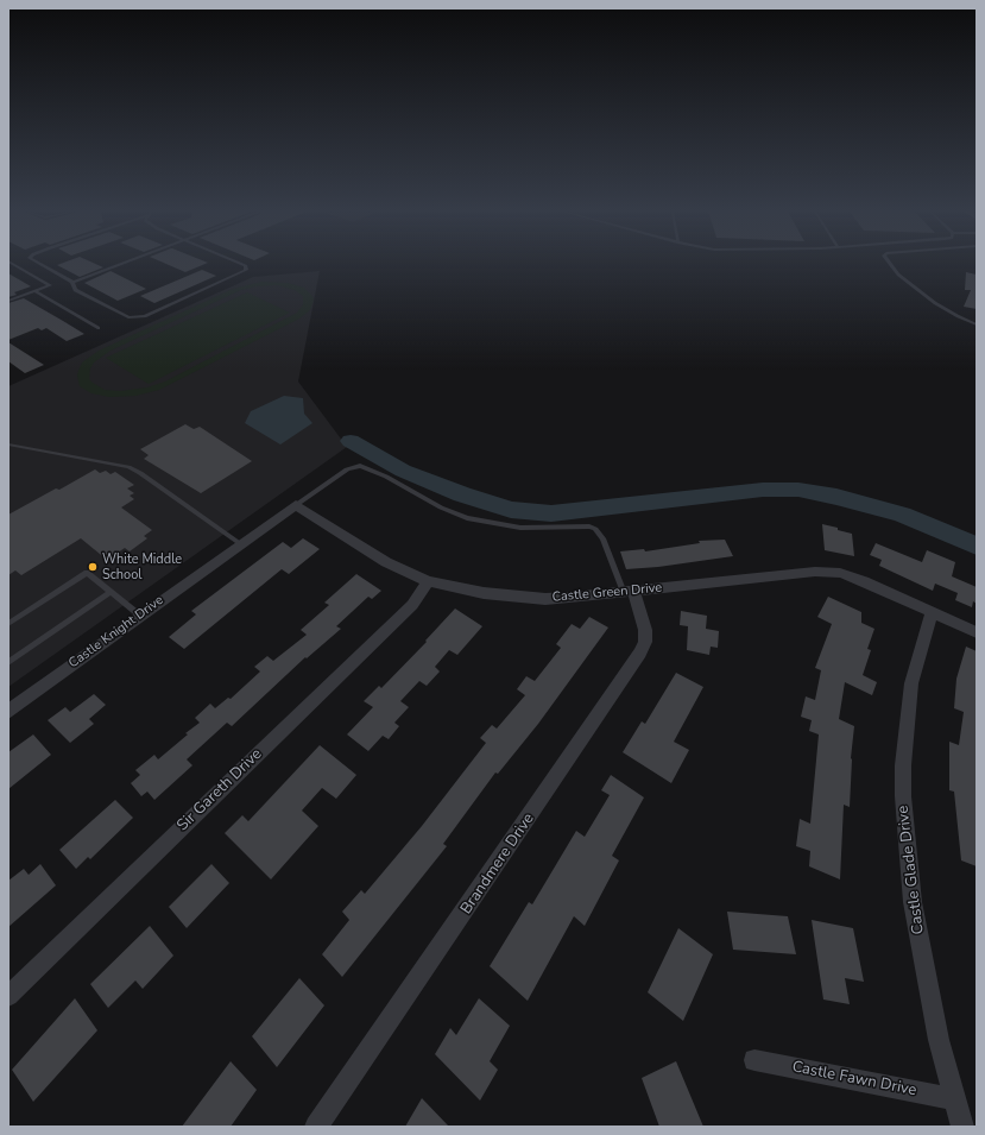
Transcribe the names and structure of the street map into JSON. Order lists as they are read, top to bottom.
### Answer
{
  "streets": {
    "street": [
      "Castle Green Drive",
      "Castle Knight Drive",
      "Sir Gareth Drive",
      "Brandmere Drive",
      "Castle Glade Drive",
      "Castle Fawn Drive"
    ]
  },
  "crossings": [
    ["Castle Green Drive", "Castle Knight Drive"],
    ["Castle Green Drive", "Sir Gareth Drive"],
    ["Castle Green Drive", "Brandmere Drive"],
    ["Castle Green Drive", "Castle Glade Drive"],
    ["Castle Glade Drive", "Castle Fawn Drive"]
  ],
  "places": ["White Middle School"]
}
